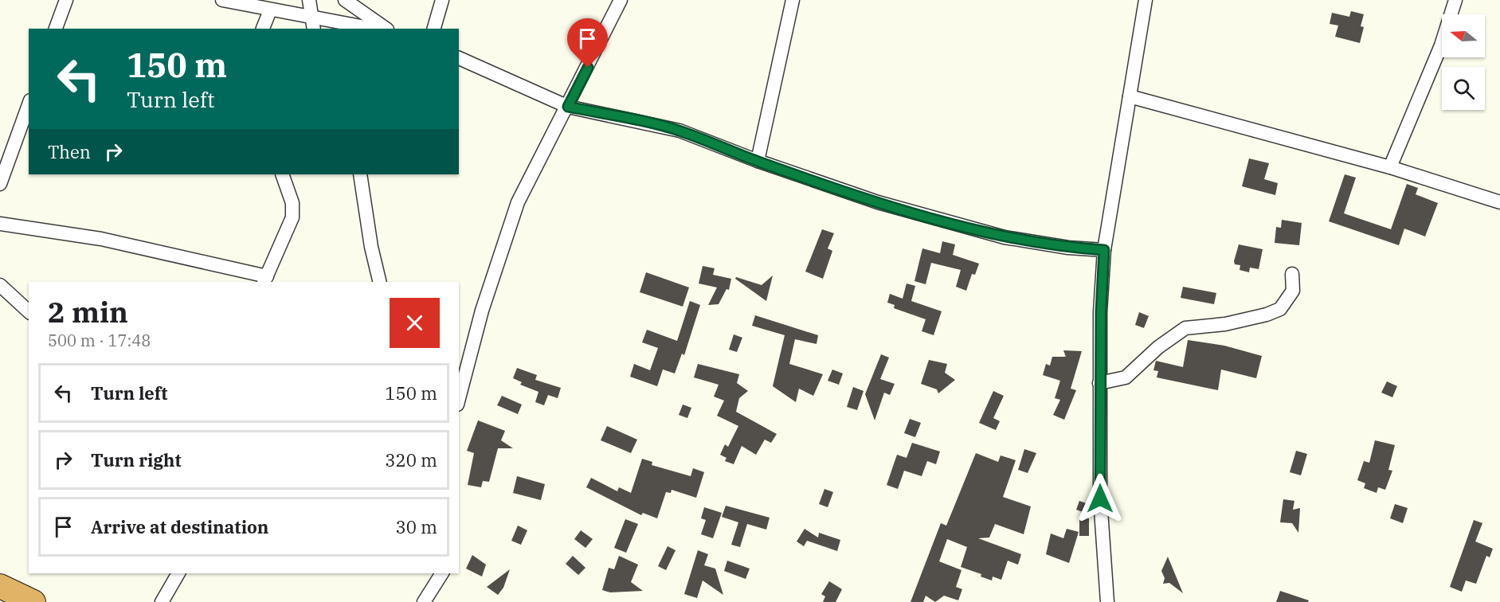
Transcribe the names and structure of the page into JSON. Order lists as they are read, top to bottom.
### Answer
{
  "north": "left",
  "page": {
    "turn": ["150 m", "Turn left"],
    "then": "Then",
    "heading": ["2 min", "500 m · 17:48"],
    "list": [
      {
        "name": "Turn left",
        "value": "150 m"
      },
      {
        "name": "Turn right",
        "value": "320 m"
      },
      {
        "name": "Arrive at destination",
        "value": "30 m"
      }
    ]
  }
}
